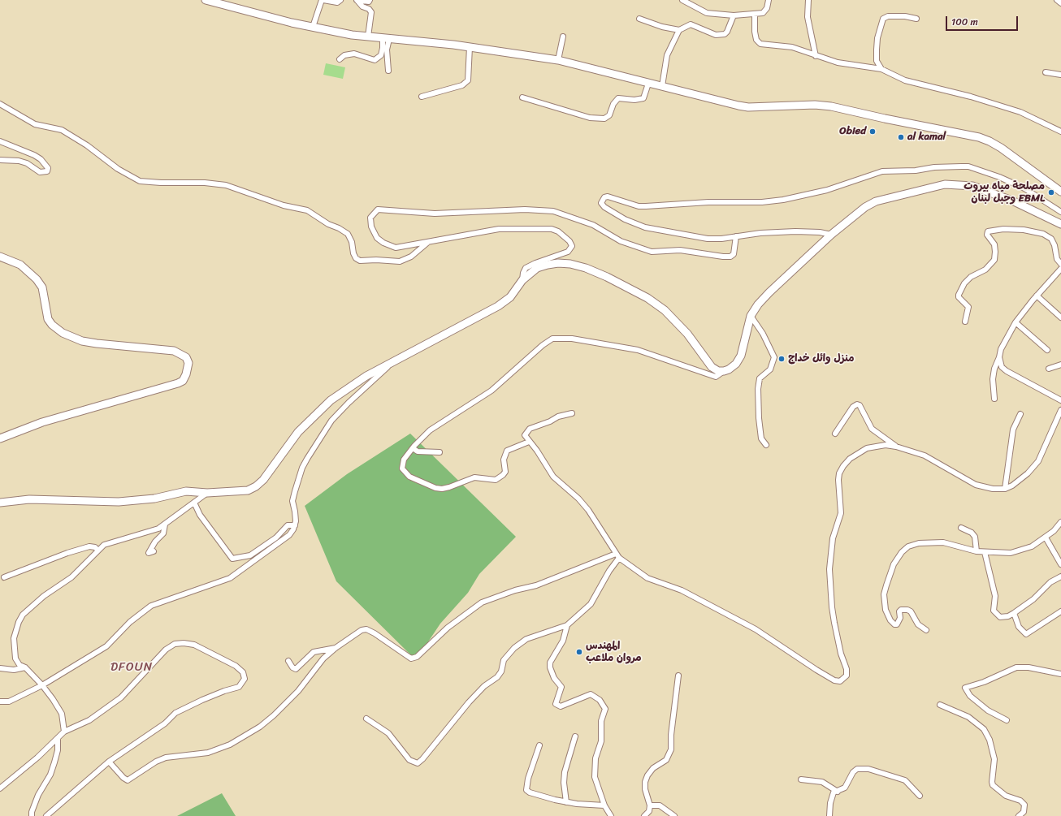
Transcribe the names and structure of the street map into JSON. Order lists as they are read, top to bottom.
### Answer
{
  "districts": ["DFOUN"],
  "places": [
    "Obied",
    "al kamal",
    "مصلحة مياه بيروت وجبل لبنان EBML",
    "منزل وائل خداج",
    "المهندس مروان ملاعب"
  ],
  "scale_bar": "100 m"
}
